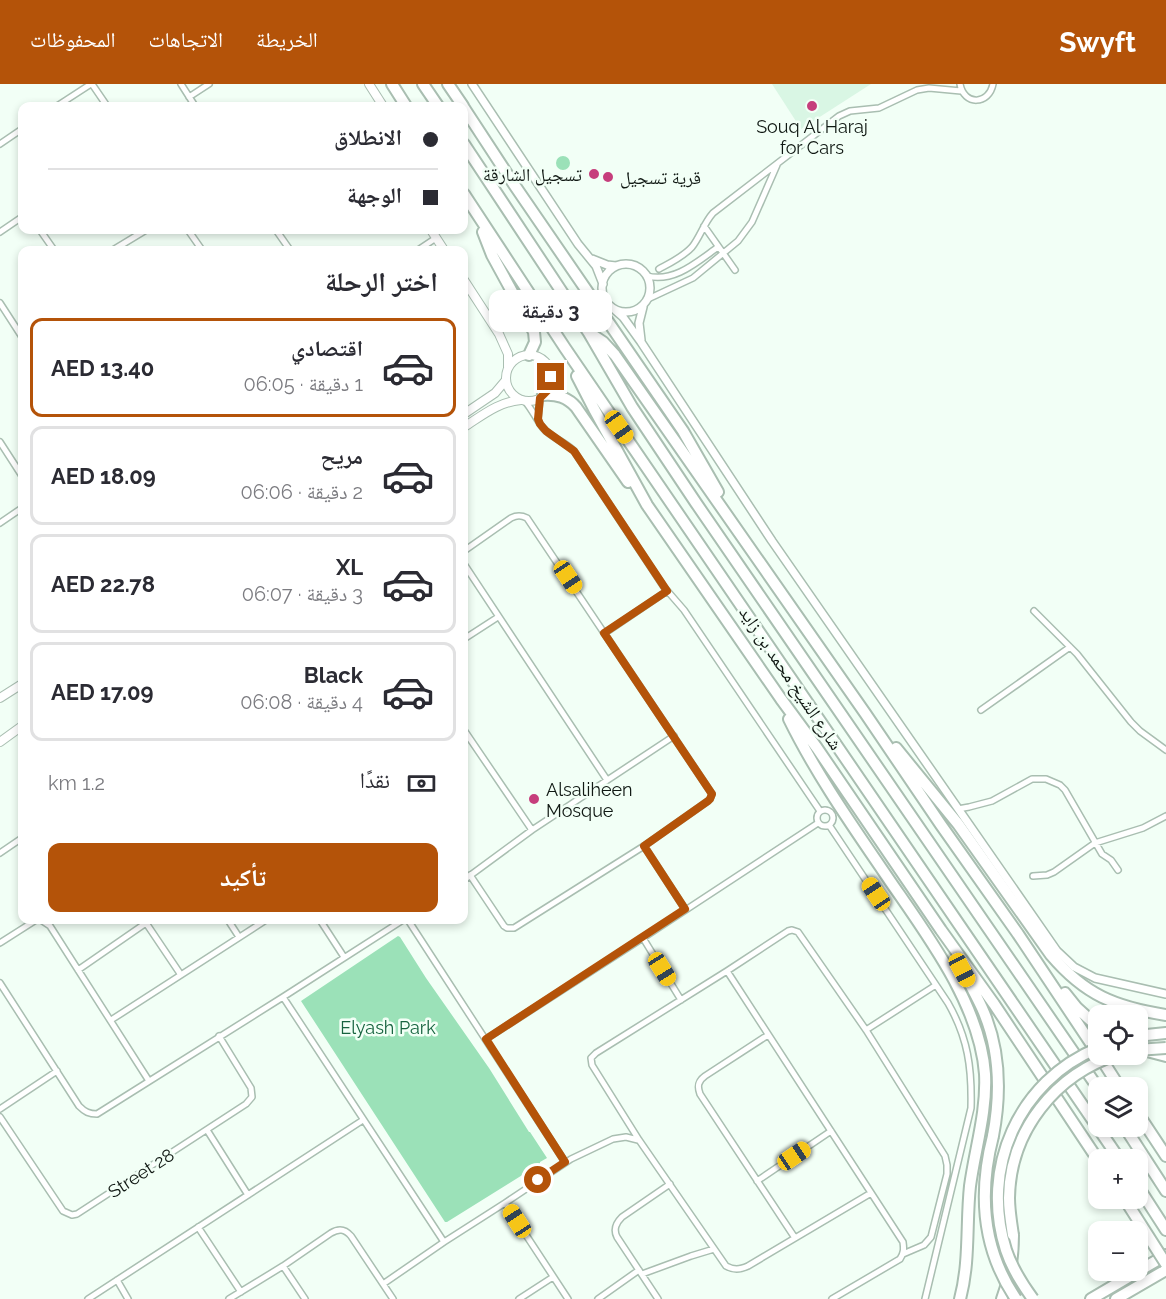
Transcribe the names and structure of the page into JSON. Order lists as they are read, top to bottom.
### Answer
{
  "streets": {
    "highway": ["شارع الشيخ محمد بن زايد"],
    "street": ["Street 28"]
  },
  "parks": ["Elyash Park"],
  "places": [
    "Souq Al Haraj for Cars",
    "تسجيل الشارقة",
    "قرية تسجيل",
    "Alsaliheen Mosque"
  ],
  "page": {
    "header": "Swyft",
    "nav": ["الخريطة", "الاتجاهات", "المحفوظات"],
    "banner": ["الانطلاق", "الوجهة"],
    "heading": "اختر الرحلة",
    "bubble": "3 دقيقة",
    "list": [
      {
        "name": "اقتصادي",
        "note": "1 دقيقة · 06:05",
        "value": "AED 13.40"
      },
      {
        "name": "مريح",
        "note": "2 دقيقة · 06:06",
        "value": "AED 18.09"
      },
      {
        "name": "XL",
        "note": "3 دقيقة · 06:07",
        "value": "AED 22.78"
      },
      {
        "name": "Black",
        "note": "4 دقيقة · 06:08",
        "value": "AED 17.09"
      }
    ],
    "pay": ["نقدًا", "1.2 km"],
    "buttons": "تأكيد",
    "map_buttons": ["+", "−"]
  }
}
